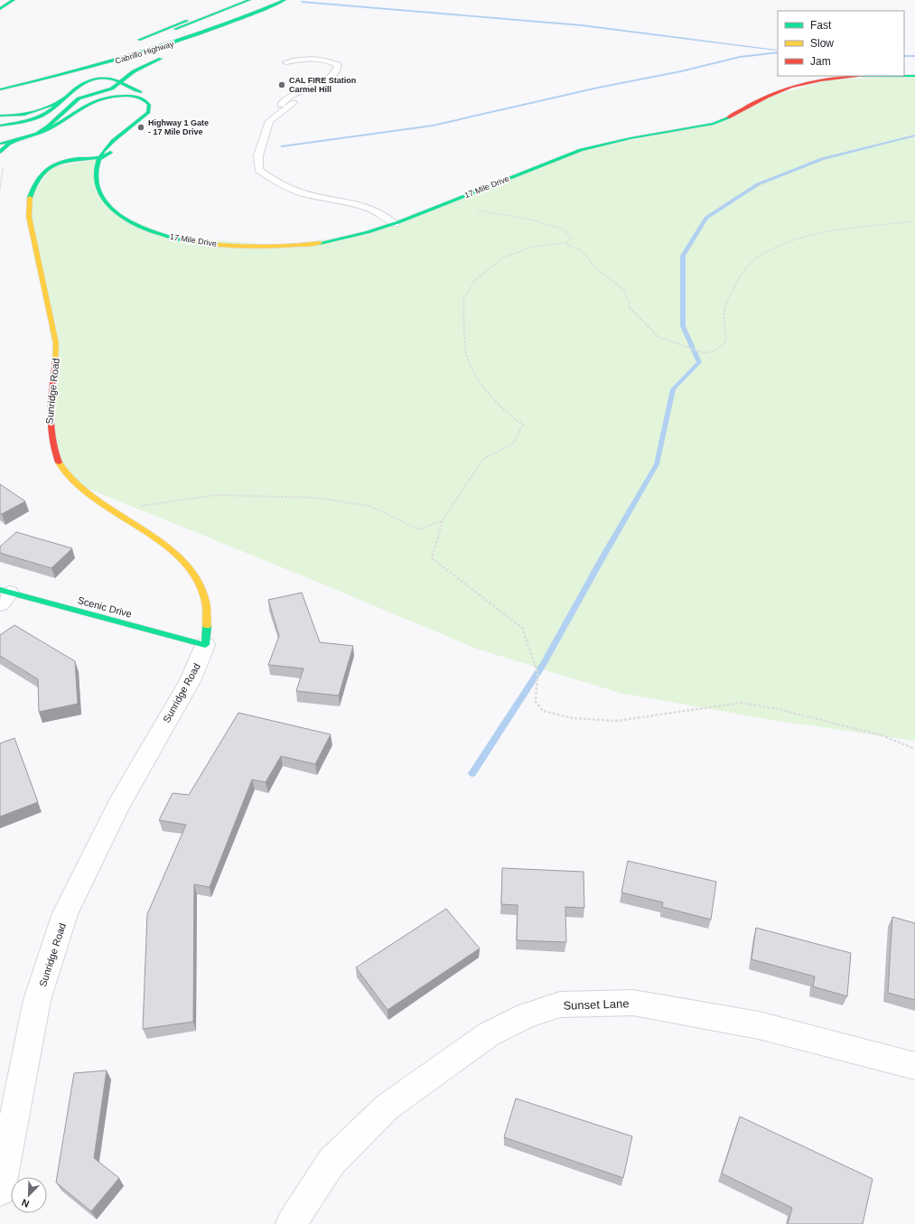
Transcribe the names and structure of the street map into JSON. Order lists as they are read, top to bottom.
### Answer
{
  "streets": {
    "main road": [
      "Cabrillo Highway",
      "17 Mile Drive",
      "Sunridge Road",
      "Scenic Drive"
    ],
    "street": ["Sunset Lane"]
  },
  "crossings": [
    ["17 Mile Drive", "Sunridge Road"],
    ["Sunridge Road", "Scenic Drive"]
  ],
  "places": ["CAL FIRE Station Carmel Hill", "Highway 1 Gate - 17 Mile Drive"],
  "legend": ["Fast", "Slow", "Jam"],
  "north": "bottom left"
}
